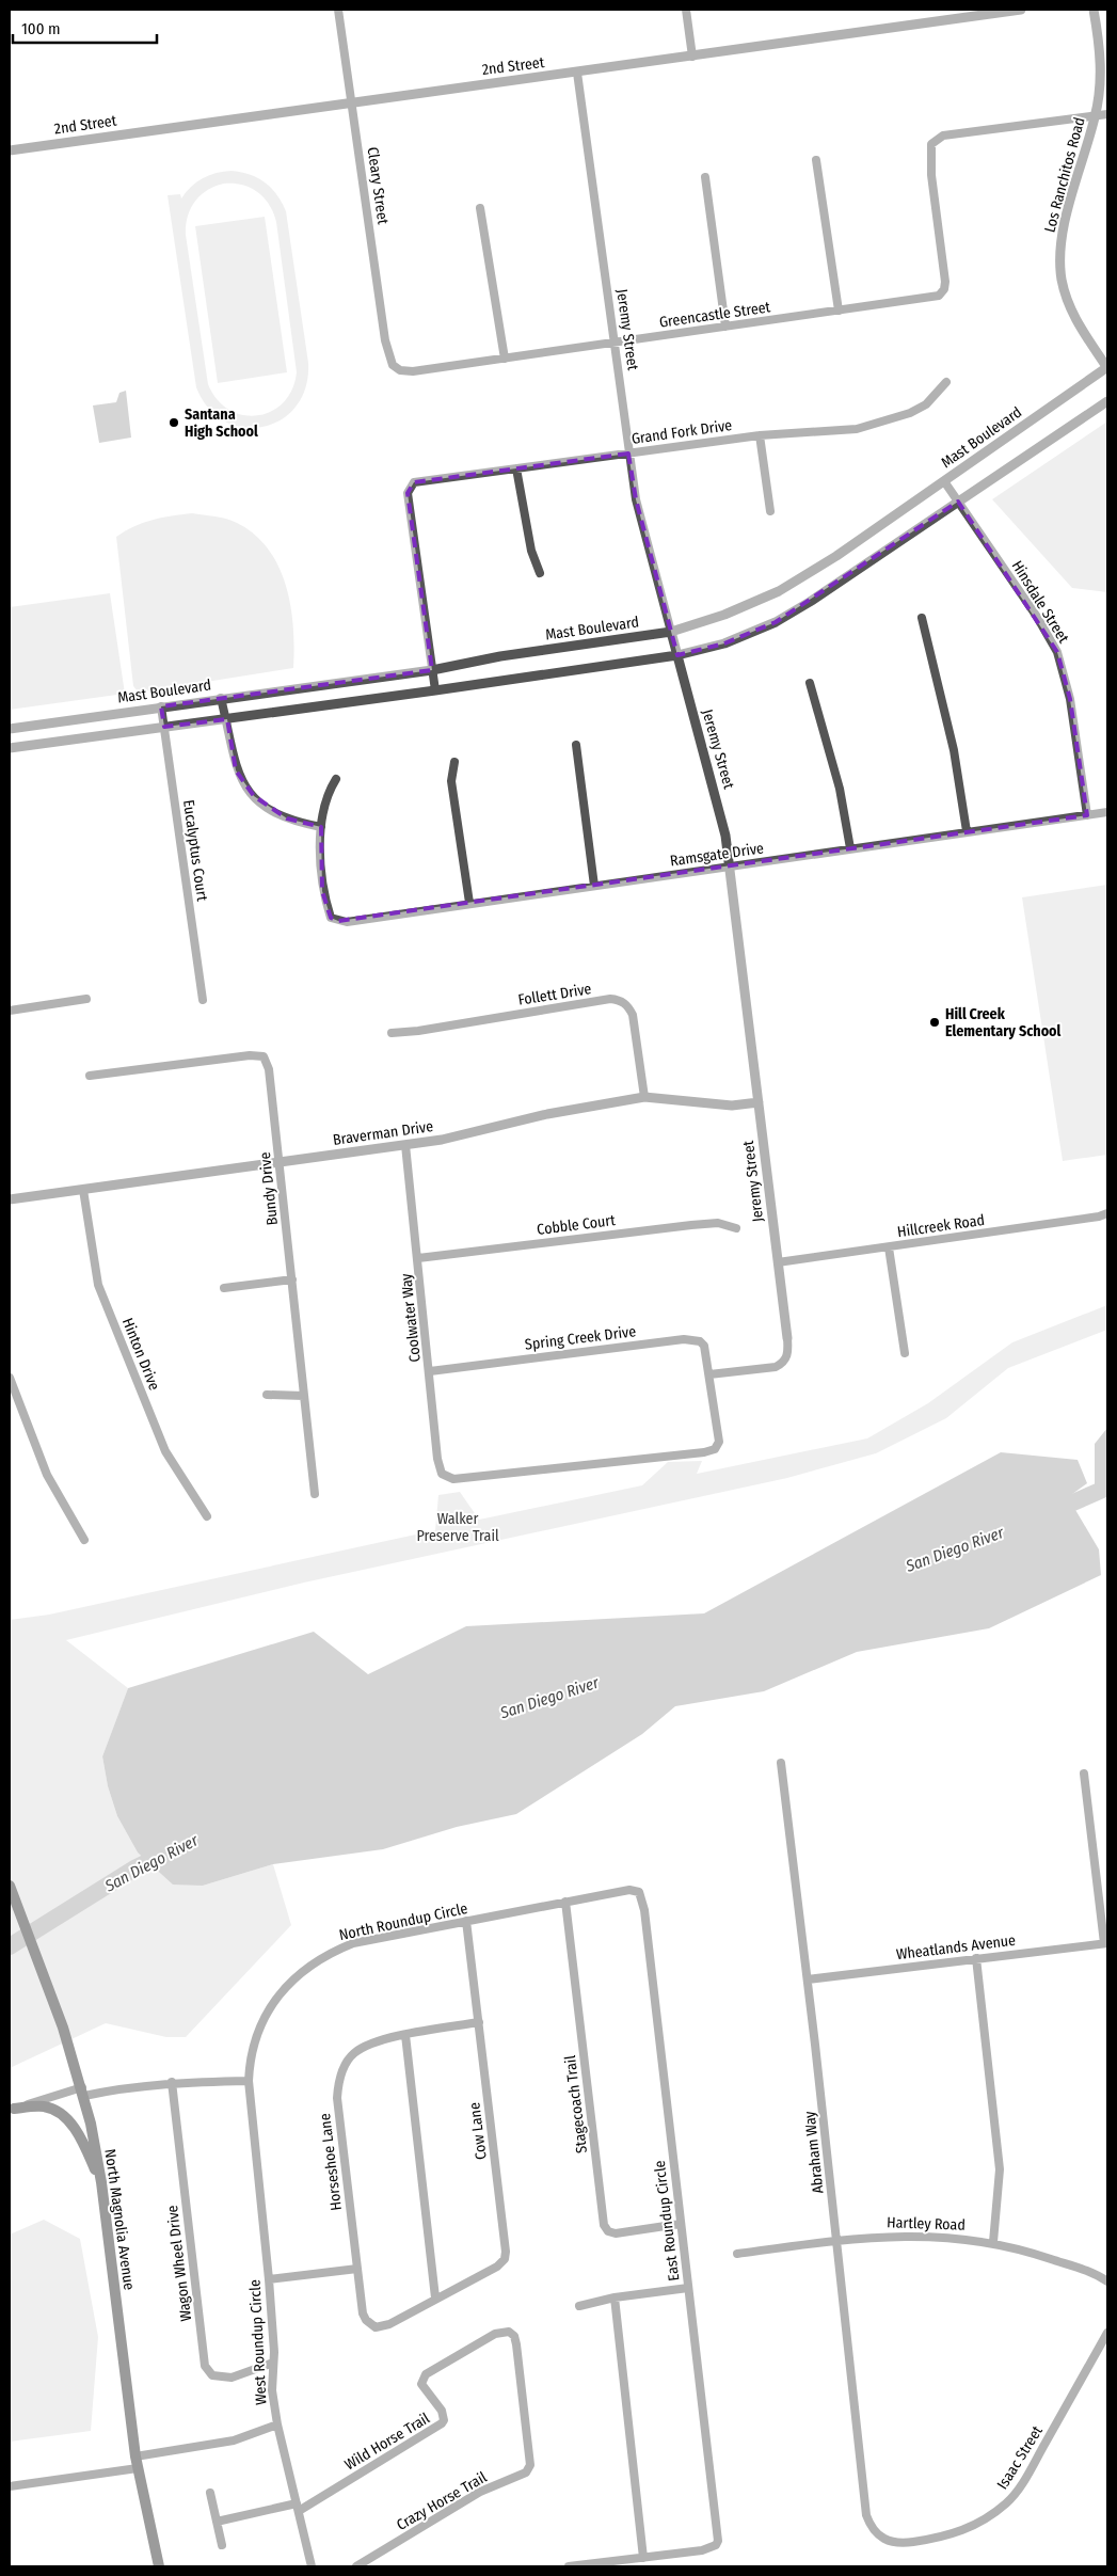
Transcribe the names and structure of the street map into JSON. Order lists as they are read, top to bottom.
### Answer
{
  "streets": {
    "main road": ["North Magnolia Avenue"],
    "street": [
      "2nd Street",
      "Los Ranchitos Road",
      "Cleary Street",
      "Greencastle Street",
      "Jeremy Street",
      "Grand Fork Drive",
      "Mast Boulevard",
      "Hinsdale Street",
      "Eucalyptus Court",
      "Ramsgate Drive",
      "Follett Drive",
      "Braverman Drive",
      "Bundy Drive",
      "Cobble Court",
      "Hillcreek Road",
      "Coolwater Way",
      "Spring Creek Drive",
      "Hinton Drive",
      "North Roundup Circle",
      "Wheatlands Avenue",
      "Stagecoach Trail",
      "Cow Lane",
      "Abraham Way",
      "Horseshoe Lane",
      "East Roundup Circle",
      "Hartley Road",
      "Wagon Wheel Drive",
      "West Roundup Circle",
      "Wild Horse Trail",
      "Isaac Street",
      "Crazy Horse Trail"
    ]
  },
  "crossings": [
    ["2nd Street", "Cleary Street"],
    ["2nd Street", "Jeremy Street"],
    ["Los Ranchitos Road", "Greencastle Street"],
    ["Los Ranchitos Road", "Mast Boulevard"],
    ["Cleary Street", "Greencastle Street"],
    ["Greencastle Street", "Jeremy Street"],
    ["Jeremy Street", "Grand Fork Drive"],
    ["Jeremy Street", "Mast Boulevard"],
    ["Jeremy Street", "Ramsgate Drive"],
    ["Jeremy Street", "Braverman Drive"],
    ["Jeremy Street", "Hillcreek Road"],
    ["Jeremy Street", "Coolwater Way"],
    ["Jeremy Street", "Spring Creek Drive"],
    ["Grand Fork Drive", "Mast Boulevard"],
    ["Mast Boulevard", "Hinsdale Street"],
    ["Mast Boulevard", "Eucalyptus Court"],
    ["Hinsdale Street", "Ramsgate Drive"],
    ["Follett Drive", "Braverman Drive"],
    ["Braverman Drive", "Bundy Drive"],
    ["Braverman Drive", "Coolwater Way"],
    ["Braverman Drive", "Hinton Drive"],
    ["Cobble Court", "Coolwater Way"],
    ["Coolwater Way", "Spring Creek Drive"],
    ["North Roundup Circle", "Stagecoach Trail"],
    ["North Roundup Circle", "Cow Lane"],
    ["North Roundup Circle", "East Roundup Circle"],
    ["North Roundup Circle", "West Roundup Circle"],
    ["Wheatlands Avenue", "Abraham Way"],
    ["Stagecoach Trail", "East Roundup Circle"],
    ["Cow Lane", "Horseshoe Lane"],
    ["Abraham Way", "Hartley Road"],
    ["Abraham Way", "Isaac Street"],
    ["Wagon Wheel Drive", "West Roundup Circle"],
    ["West Roundup Circle", "Wild Horse Trail"],
    ["Wild Horse Trail", "Crazy Horse Trail"]
  ],
  "water": ["San Diego River"],
  "parks": ["Walker Preserve Trail"],
  "places": ["Santana High School", "Hill Creek Elementary School"],
  "scale_bar": "100 m"
}
